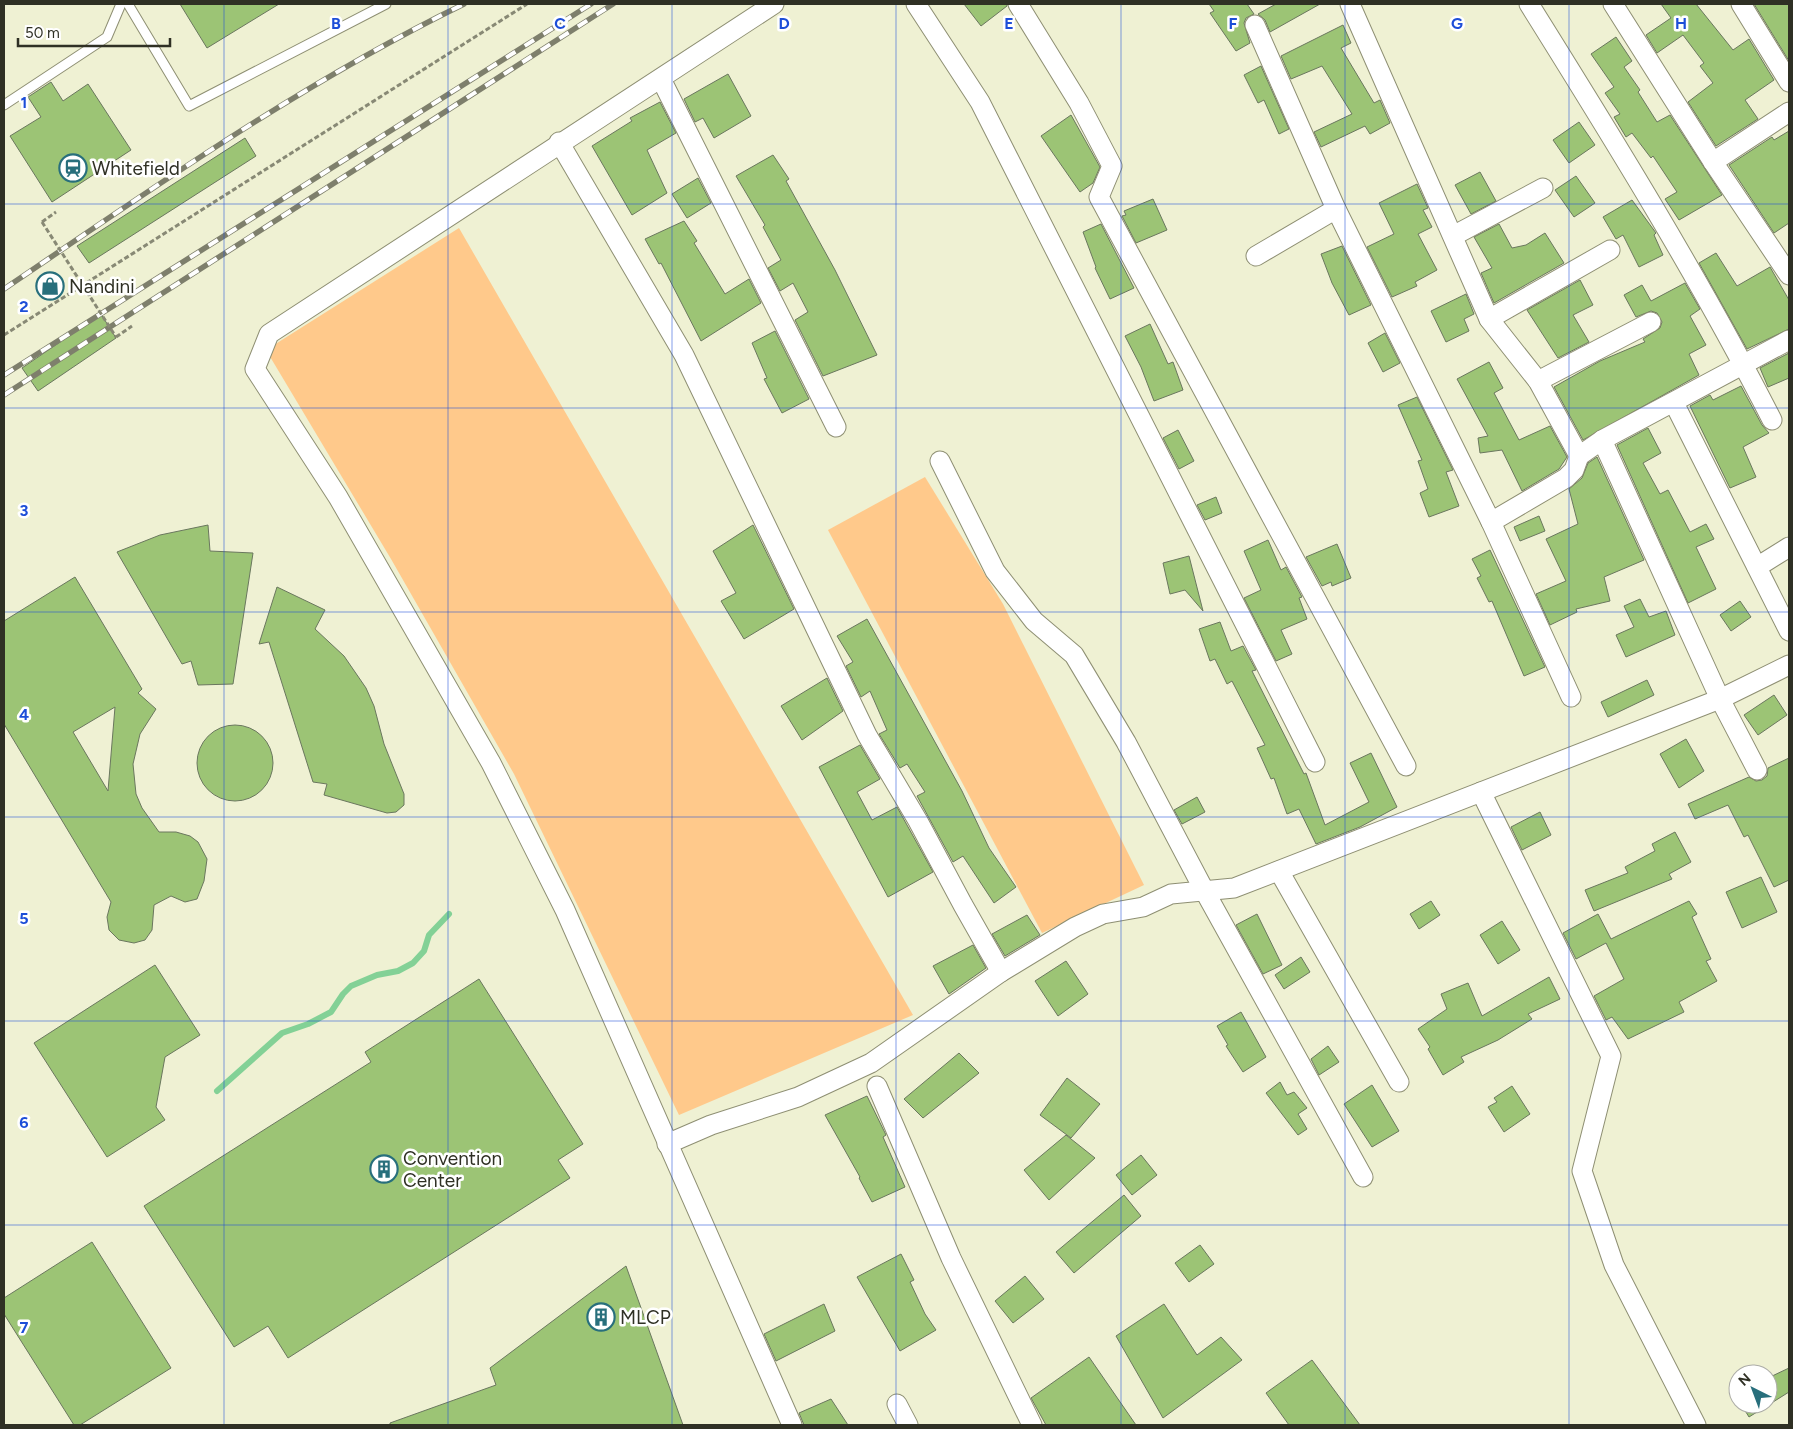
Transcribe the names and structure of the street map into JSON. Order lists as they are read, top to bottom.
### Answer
{
  "places": {
    "station": ["Whitefield"],
    "shop": ["Nandini"],
    "building": ["Convention Center", "MLCP"]
  },
  "scale_bar": "50 m",
  "north": "top left",
  "grid": {
    "columns": [
      "B",
      "C",
      "D",
      "E",
      "F",
      "G",
      "H"
    ],
    "rows": [
      "1",
      "2",
      "3",
      "4",
      "5",
      "6",
      "7"
    ]
  }
}
